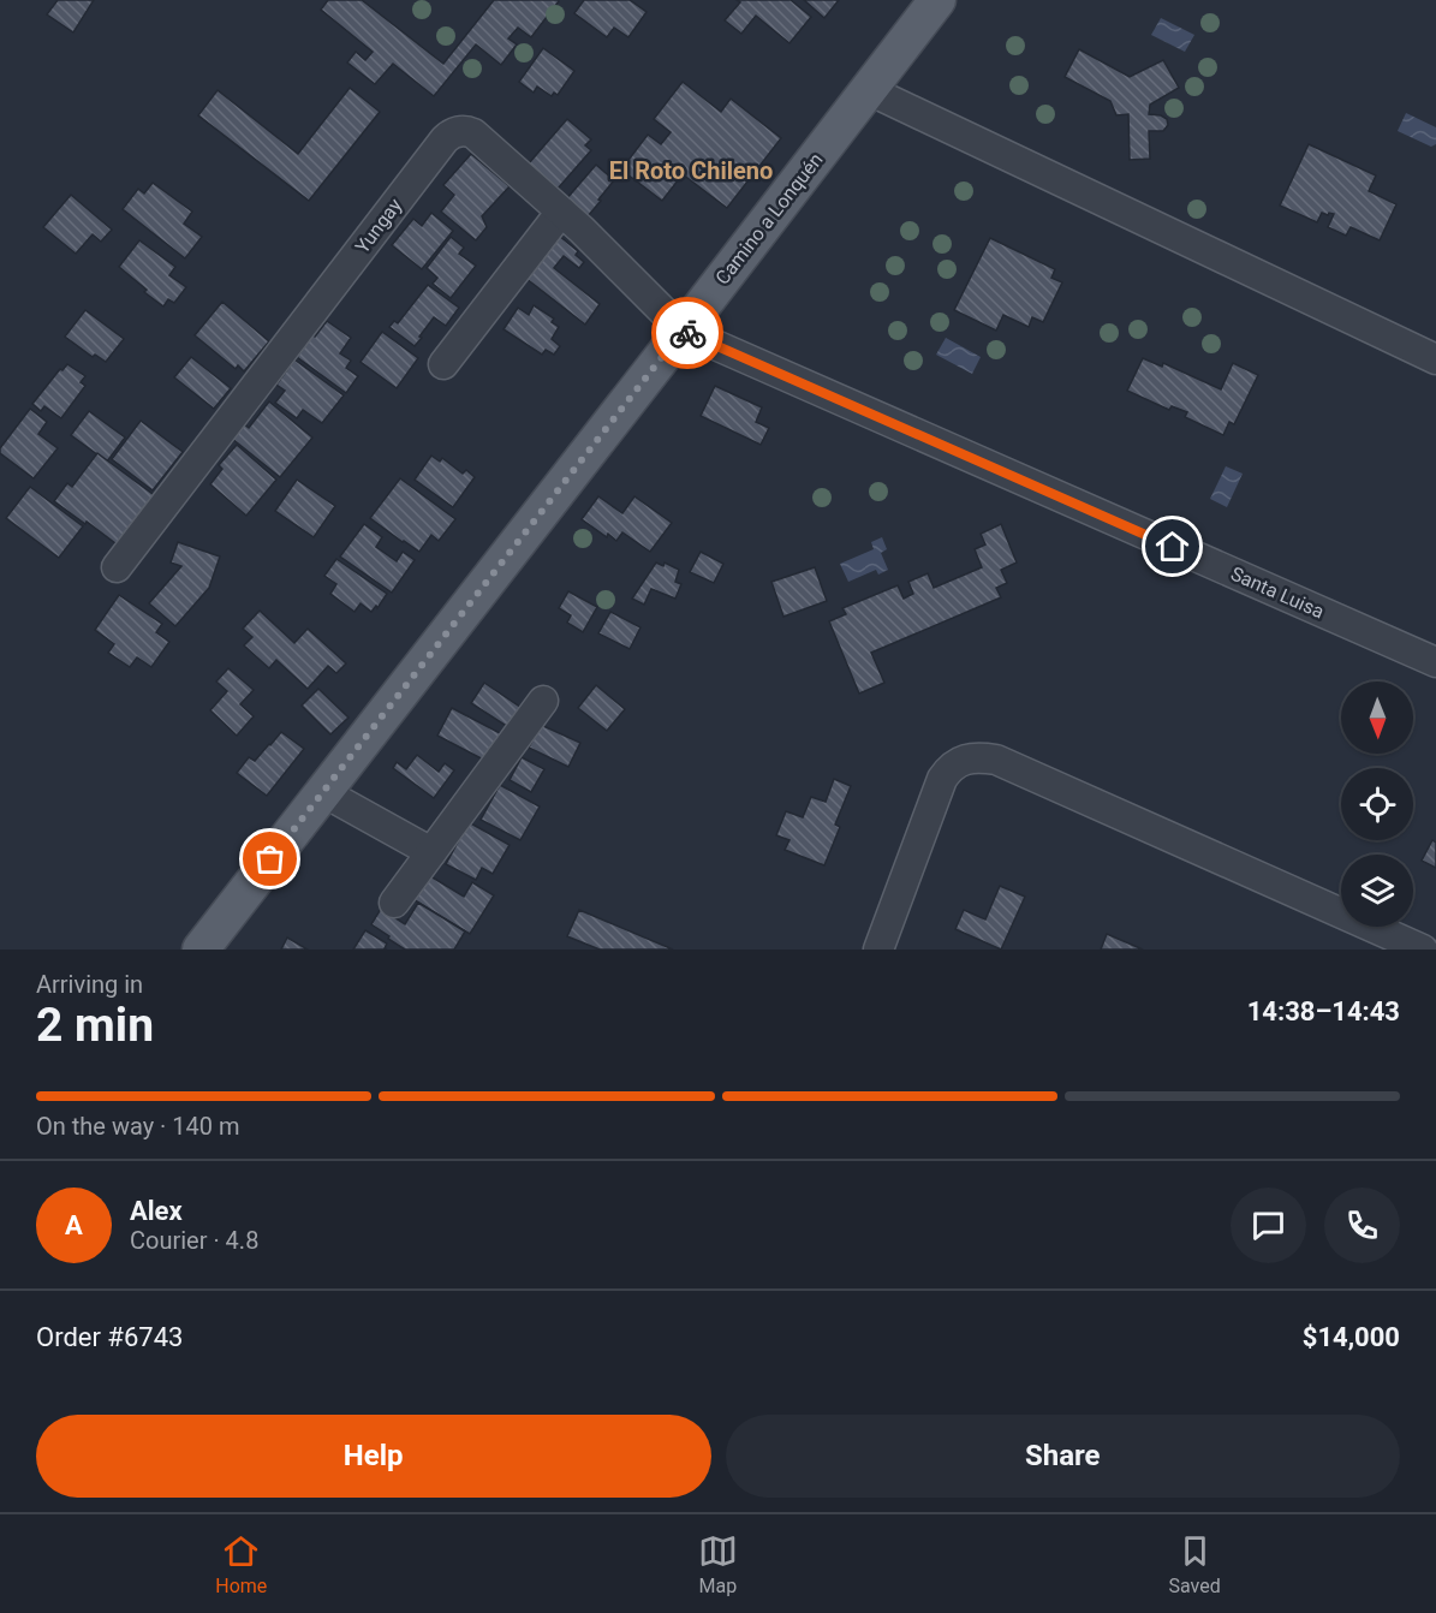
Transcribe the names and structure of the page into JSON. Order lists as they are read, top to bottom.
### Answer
{
  "streets": {
    "main road": ["Camino a Lonquén"],
    "street": ["Yungay", "Santa Luisa"]
  },
  "crossings": [
    ["Camino a Lonquén", "Yungay"],
    ["Camino a Lonquén", "Santa Luisa"],
    ["Yungay", "Santa Luisa"]
  ],
  "districts": ["El Roto Chileno"],
  "north": "bottom",
  "page": {
    "heading": ["2 min", "Arriving in", "14:38–14:43"],
    "panel": [
      "Alex",
      "Courier · 4.8",
      "Order #6743",
      "$14,000"
    ],
    "bar": "On the way · 140 m",
    "round": "A",
    "buttons": ["Help", "Share"],
    "tabs": ["Home", "Map", "Saved"]
  }
}
